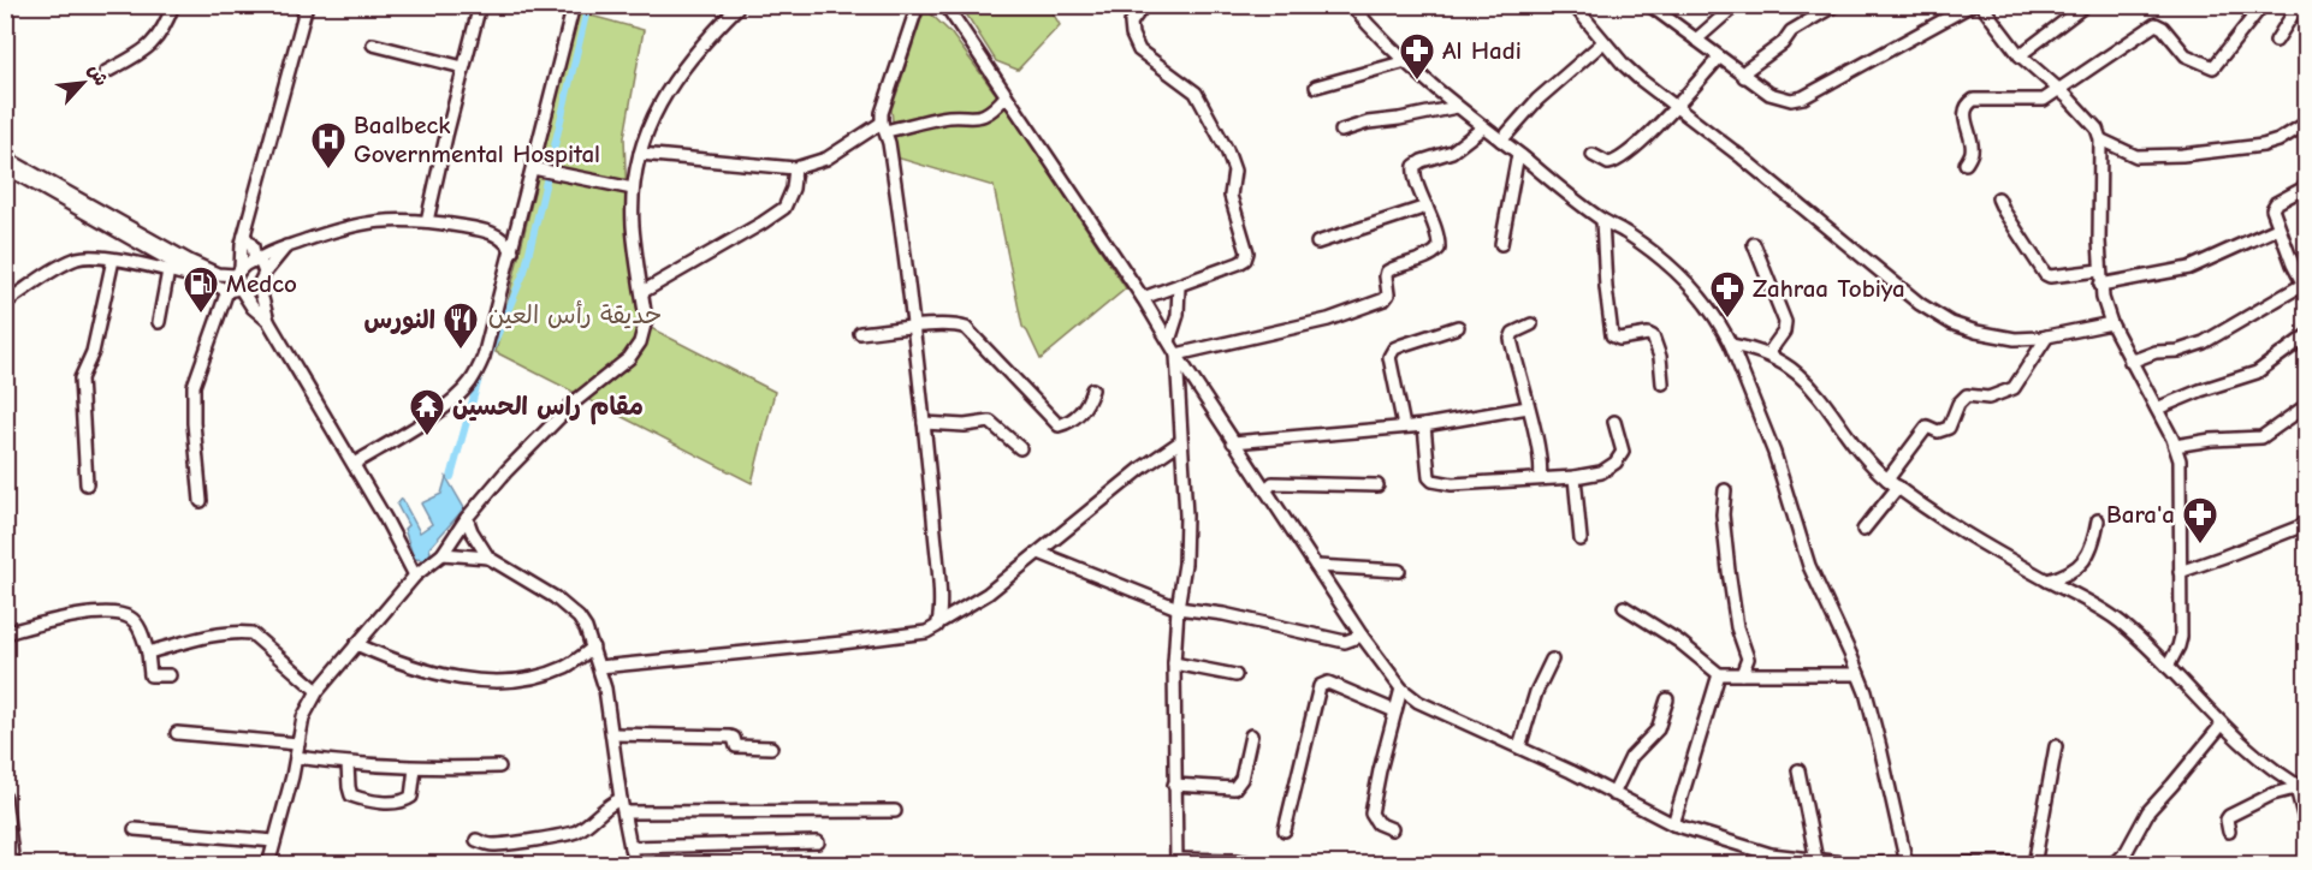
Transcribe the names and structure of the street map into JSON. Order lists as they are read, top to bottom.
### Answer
{
  "parks": ["حديقة رأس العين"],
  "places": {
    "pharmacy": ["Al Hadi", "Zahraa Tobiya", "Bara'a"],
    "hospital": ["Baalbeck Governmental Hospital"],
    "fuel station": ["Medco"],
    "restaurant": ["النورس"],
    "temple": ["مقام راس الحسين"]
  },
  "north": "top right"
}
